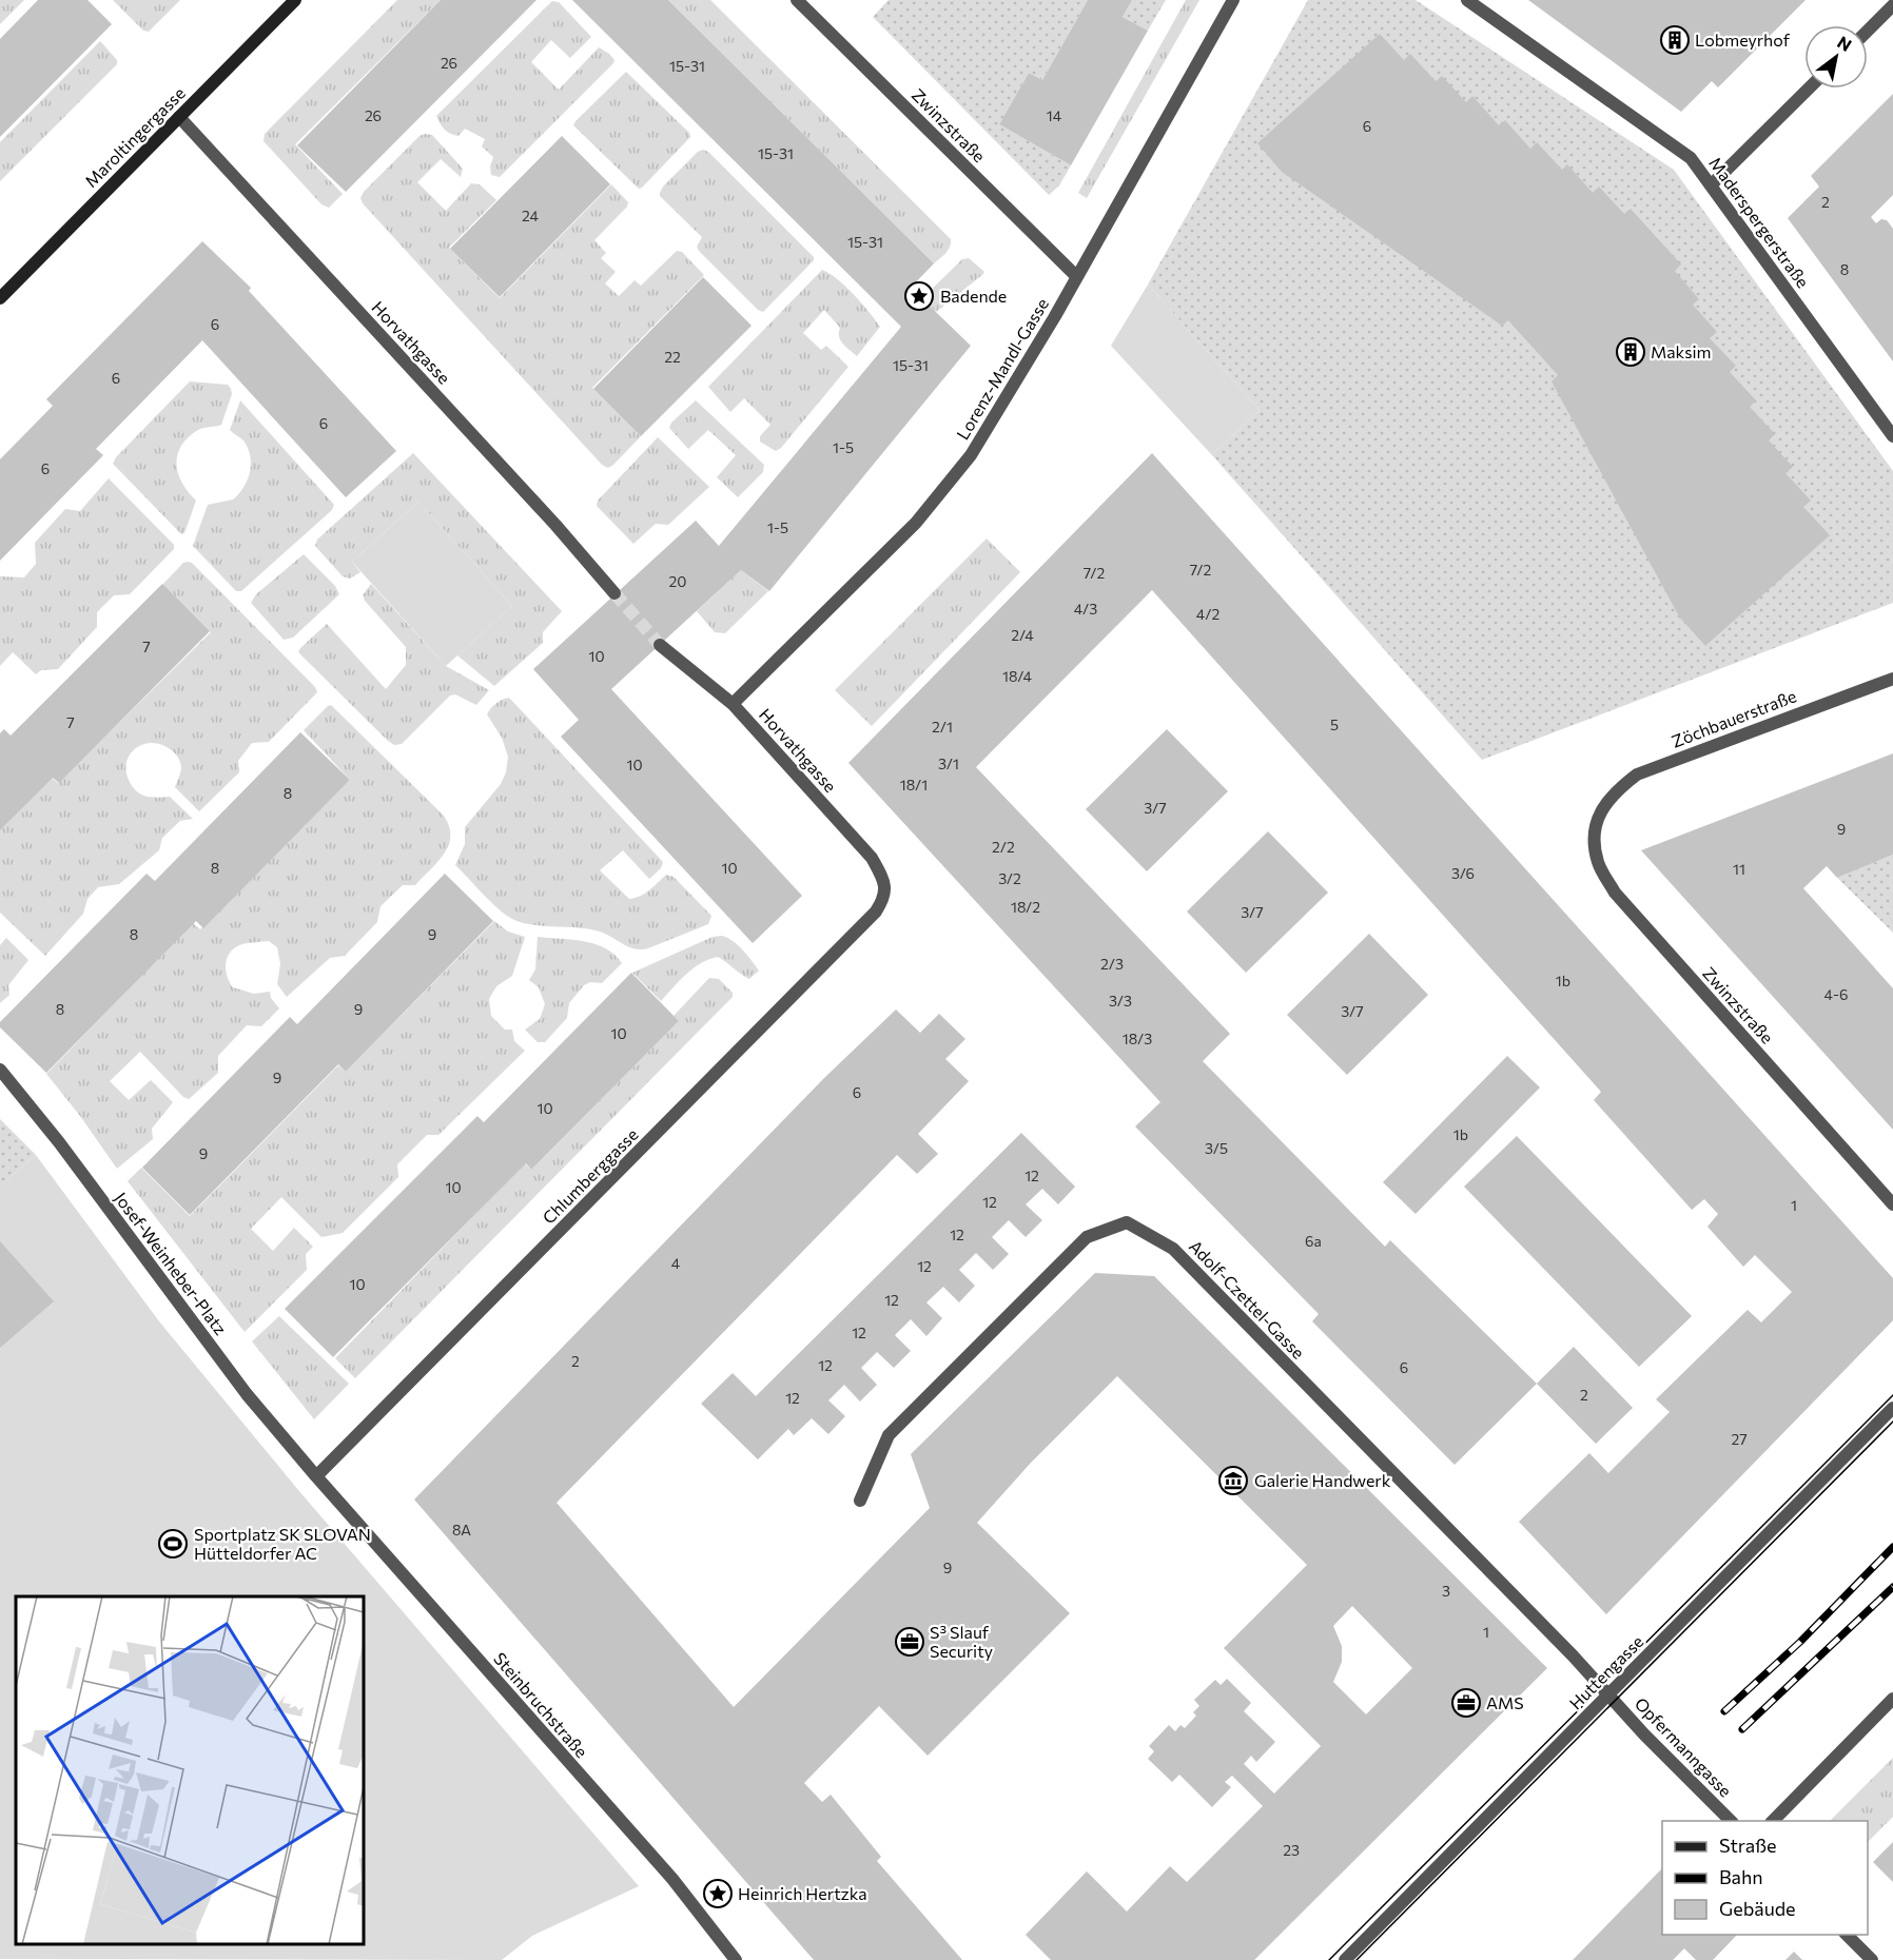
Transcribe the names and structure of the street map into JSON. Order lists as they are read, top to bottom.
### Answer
{
  "streets": {
    "main road": ["Maroltingergasse"],
    "street": [
      "Zwinzstraße",
      "Maderspergerstraße",
      "Horvathgasse",
      "Lorenz-Mandl-Gasse",
      "Zöchbauerstraße",
      "Chlumberggasse",
      "Josef-Weinheber-Platz",
      "Adolf-Czettel-Gasse",
      "Huttengasse",
      "Steinbruchstraße",
      "Opfermanngasse"
    ]
  },
  "crossings": [
    ["Zwinzstraße", "Lorenz-Mandl-Gasse"],
    ["Zwinzstraße", "Zöchbauerstraße"],
    ["Maroltingergasse", "Horvathgasse"],
    ["Horvathgasse", "Lorenz-Mandl-Gasse"],
    ["Horvathgasse", "Chlumberggasse"],
    ["Chlumberggasse", "Josef-Weinheber-Platz"],
    ["Chlumberggasse", "Steinbruchstraße"],
    ["Josef-Weinheber-Platz", "Steinbruchstraße"],
    ["Adolf-Czettel-Gasse", "Huttengasse"],
    ["Adolf-Czettel-Gasse", "Opfermanngasse"],
    ["Huttengasse", "Opfermanngasse"]
  ],
  "places": {
    "building": ["Lobmeyrhof", "Maksim"],
    "place": ["Badende", "Heinrich Hertzka"],
    "museum": ["Galerie Handwerk"],
    "sports": ["Sportplatz SK SLOVAN Hütteldorfer AC"],
    "office": ["S³ Slauf Security", "AMS"]
  },
  "house_numbers": [
    "26",
    "15-31",
    "26",
    "14",
    "6",
    "15-31",
    "2",
    "24",
    "15-31",
    "8",
    "6",
    "22",
    "15-31",
    "6",
    "6",
    "1-5",
    "6",
    "1-5",
    "7/2",
    "7/2",
    "20",
    "4/3",
    "4/2",
    "2/4",
    "7",
    "10",
    "18/4",
    "7",
    "5",
    "2/1",
    "3/1",
    "10",
    "18/1",
    "8",
    "3/7",
    "9",
    "2/2",
    "8",
    "10",
    "11",
    "3/6",
    "3/2",
    "18/2",
    "3/7",
    "8",
    "9",
    "2/3",
    "1b",
    "4-6",
    "3/3",
    "8",
    "9",
    "3/7",
    "10",
    "18/3",
    "9",
    "6",
    "10",
    "1b",
    "3/5",
    "9",
    "12",
    "10",
    "12",
    "1",
    "12",
    "6a",
    "4",
    "12",
    "10",
    "12",
    "12",
    "2",
    "12",
    "6",
    "2",
    "12",
    "27",
    "8A",
    "9",
    "3",
    "1",
    "23"
  ],
  "legend": ["Straße", "Bahn", "Gebäude"],
  "north": "top right"
}
